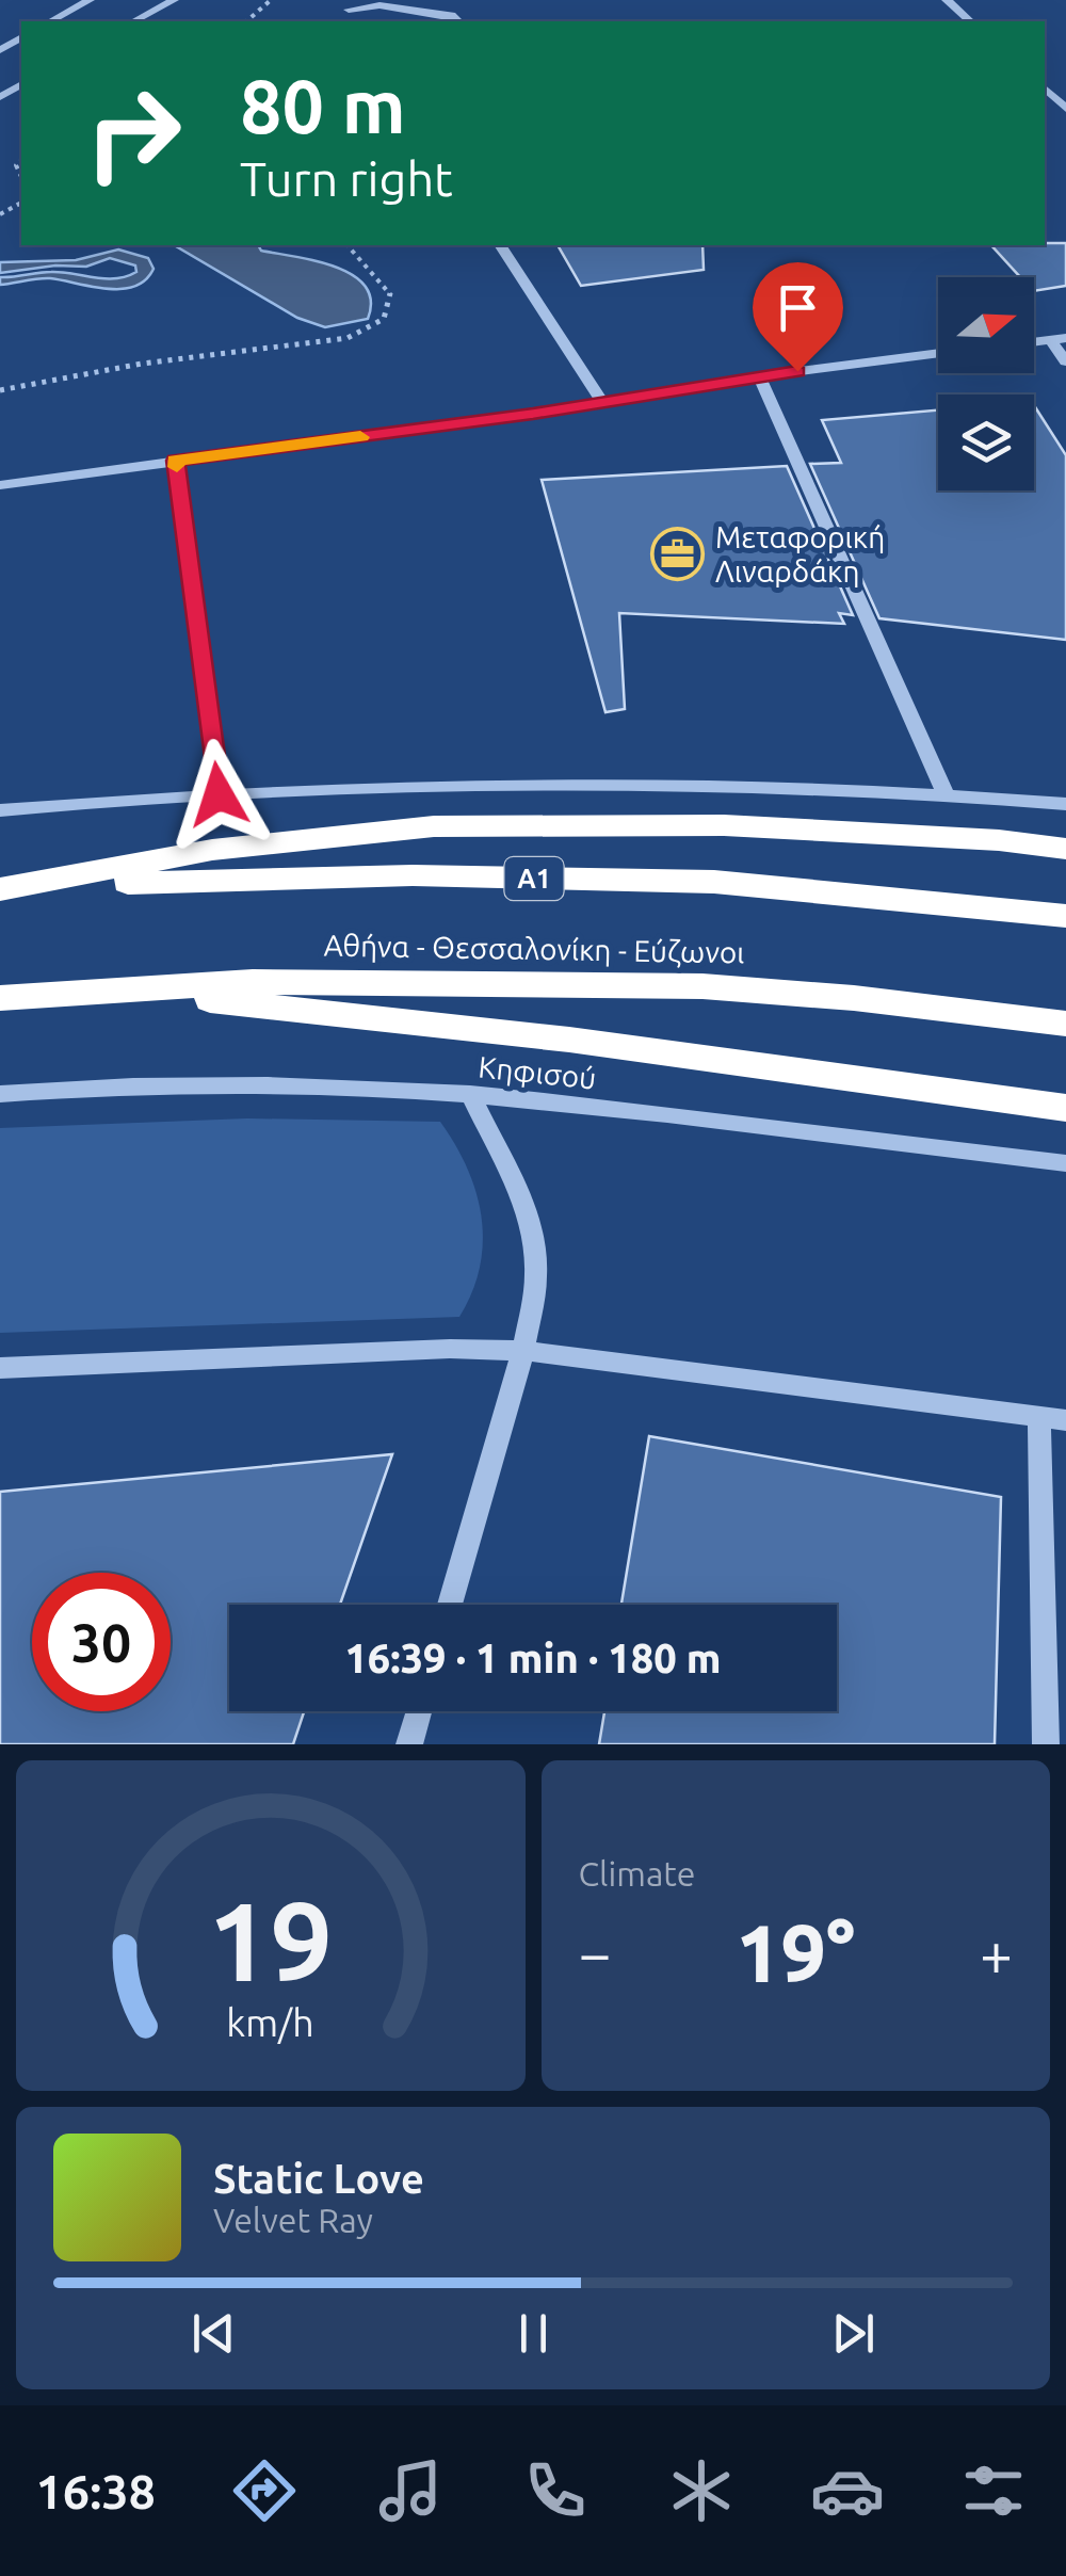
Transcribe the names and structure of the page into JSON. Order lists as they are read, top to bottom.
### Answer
{
  "streets": {
    "highway": ["Α1", "Αθήνα - Θεσσαλονίκη - Εύζωνοι"],
    "street": ["Κηφισού"]
  },
  "places": {
    "office": ["Μεταφορική Λιναρδάκη"]
  },
  "north": "right",
  "page": {
    "turn": ["80 m", "Turn right"],
    "limit": "30",
    "trip": "16:39 · 1 min · 180 m",
    "tile": "Climate",
    "heat": ["−", "19°", "+"],
    "song": ["Static Love", "Velvet Ray"],
    "tabs": "16:38",
    "gauge": ["19", "km/h"]
  }
}
